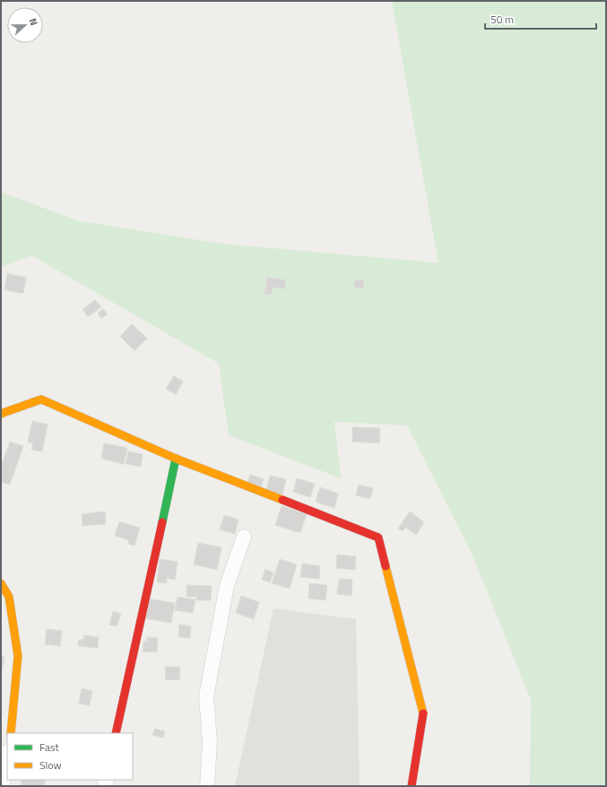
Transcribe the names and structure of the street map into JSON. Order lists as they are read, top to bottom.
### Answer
{
  "legend": ["Fast", "Slow"],
  "scale_bar": "50 m",
  "north": "right"
}
